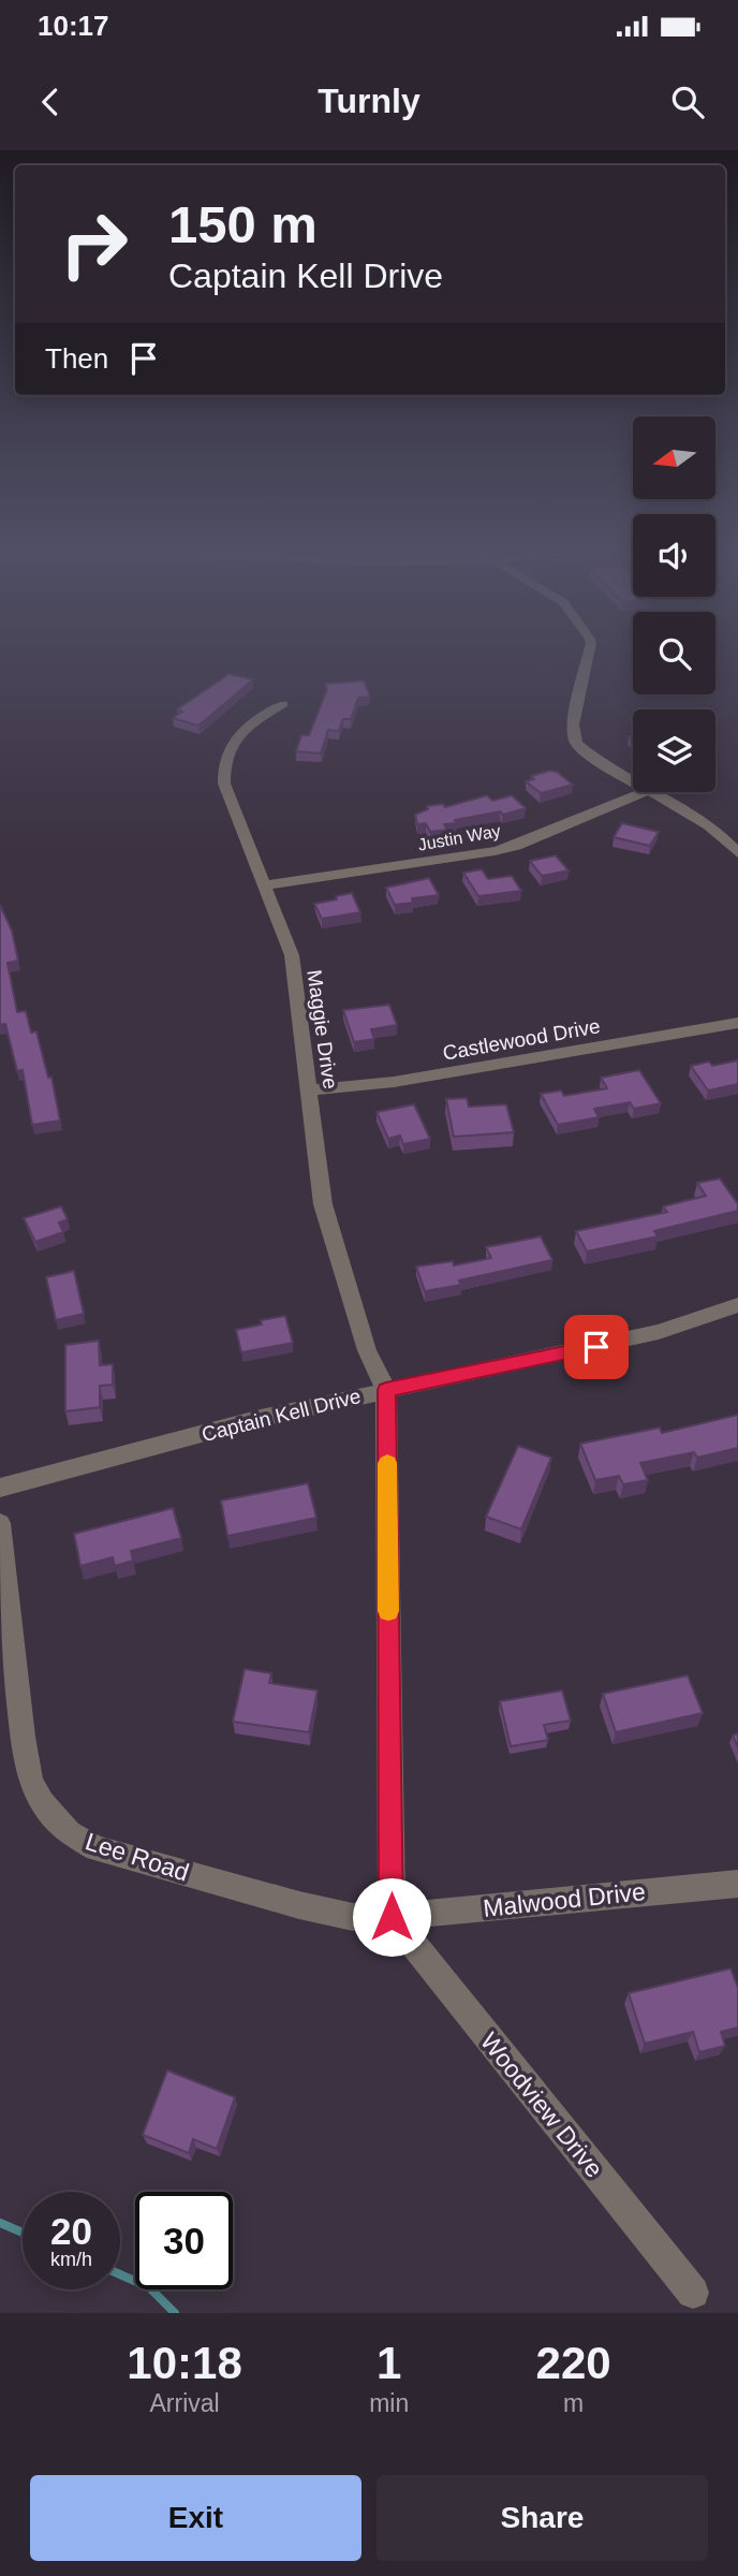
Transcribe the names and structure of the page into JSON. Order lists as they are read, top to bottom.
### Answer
{
  "streets": {
    "street": [
      "Justin Way",
      "Maggie Drive",
      "Castlewood Drive",
      "Captain Kell Drive",
      "Lee Road",
      "Malwood Drive",
      "Woodview Drive"
    ]
  },
  "crossings": [
    ["Justin Way", "Maggie Drive"],
    ["Maggie Drive", "Castlewood Drive"],
    ["Maggie Drive", "Captain Kell Drive"],
    ["Lee Road", "Malwood Drive"],
    ["Lee Road", "Woodview Drive"],
    ["Malwood Drive", "Woodview Drive"]
  ],
  "north": "left",
  "page": {
    "status": "10:17",
    "header": "Turnly",
    "turn": ["150 m", "Captain Kell Drive"],
    "then": "Then",
    "speed": "20 km/h",
    "limit": "30",
    "eta": [
      "10:18",
      "Arrival",
      "1",
      "min",
      "220",
      "m"
    ],
    "buttons": ["Exit", "Share"]
  }
}
